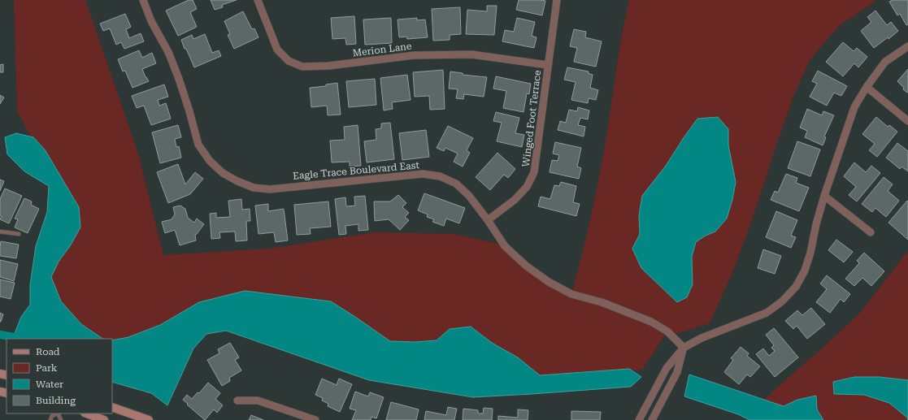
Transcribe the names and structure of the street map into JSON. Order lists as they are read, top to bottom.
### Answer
{
  "streets": {
    "street": ["Merion Lane", "Winged Foot Terrace", "Eagle Trace Boulevard East"]
  },
  "crossings": [
    ["Merion Lane", "Winged Foot Terrace"],
    ["Winged Foot Terrace", "Eagle Trace Boulevard East"]
  ],
  "legend": [
    "Road",
    "Park",
    "Water",
    "Building"
  ]
}
